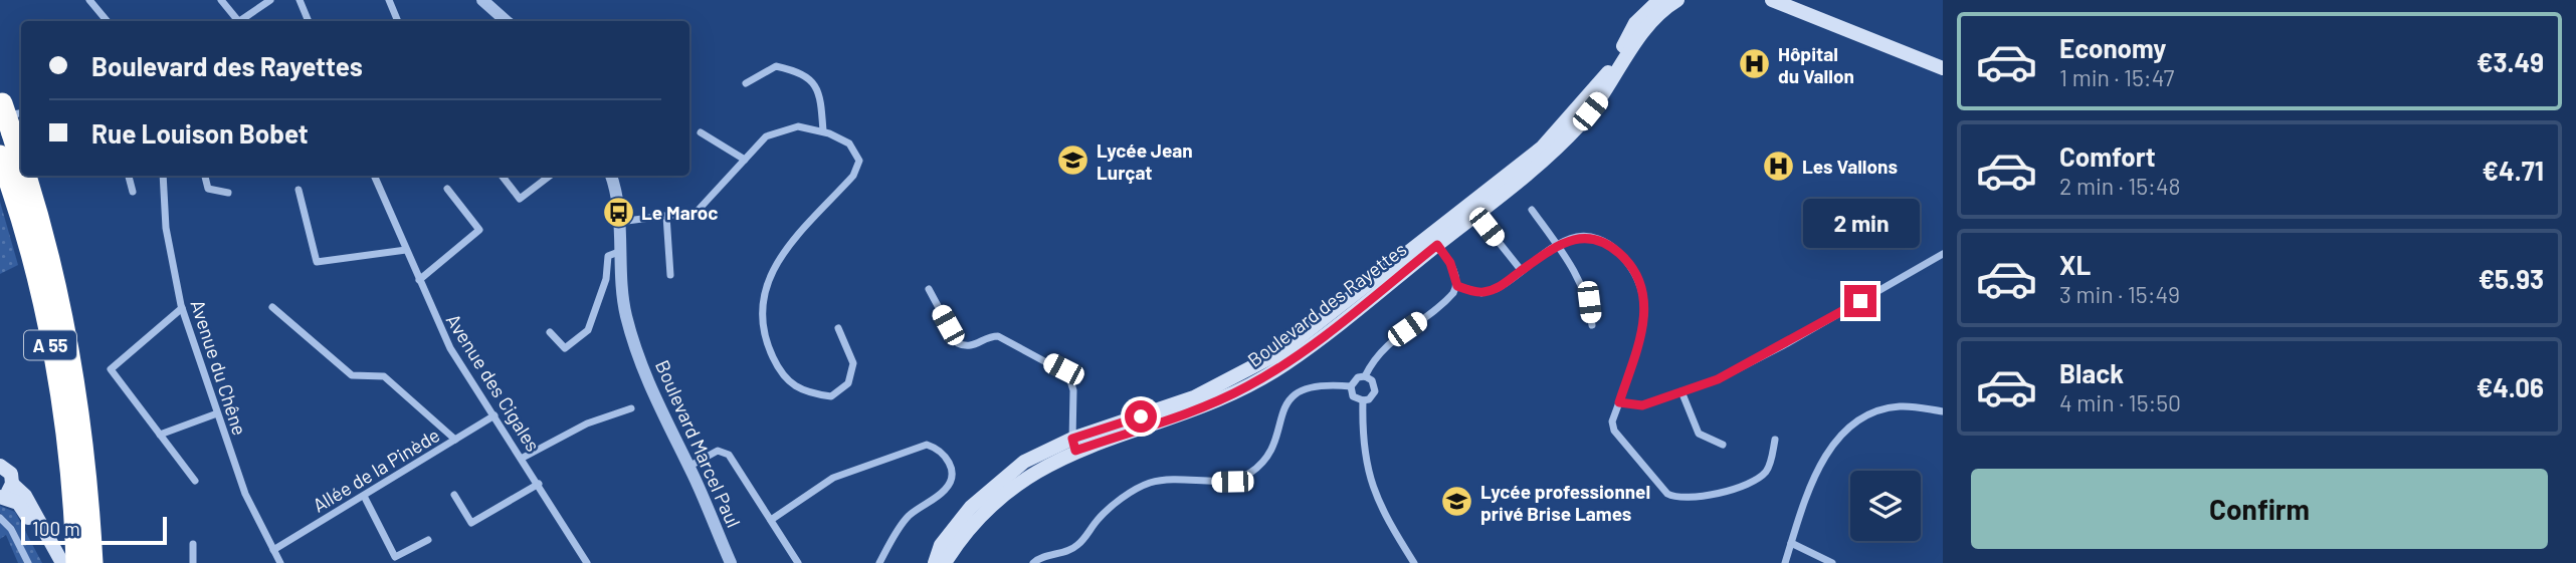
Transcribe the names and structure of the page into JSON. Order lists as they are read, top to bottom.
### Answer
{
  "streets": {
    "highway": ["A 55"],
    "main road": ["Boulevard des Rayettes"],
    "street": [
      "Avenue du Chêne",
      "Avenue des Cigales",
      "Boulevard Marcel Paul",
      "Allée de la Pinède"
    ]
  },
  "crossings": [
    ["Avenue du Chêne", "Allée de la Pinède"],
    ["Avenue des Cigales", "Allée de la Pinède"]
  ],
  "places": {
    "hospital": ["Hôpital du Vallon", "Les Vallons"],
    "school or university": ["Lycée Jean Lurçat", "Lycée professionnel privé Brise Lames"],
    "bus stop": ["Le Maroc"]
  },
  "scale_bar": "100 m",
  "page": {
    "list": [
      {
        "name": "Economy",
        "note": "1 min · 15:47",
        "value": "€3.49"
      },
      {
        "name": "Comfort",
        "note": "2 min · 15:48",
        "value": "€4.71"
      },
      {
        "name": "XL",
        "note": "3 min · 15:49",
        "value": "€5.93"
      },
      {
        "name": "Black",
        "note": "4 min · 15:50",
        "value": "€4.06"
      }
    ],
    "banner": ["Boulevard des Rayettes", "Rue Louison Bobet"],
    "bubble": "2 min",
    "buttons": "Confirm",
    "scale": "100 m"
  }
}
